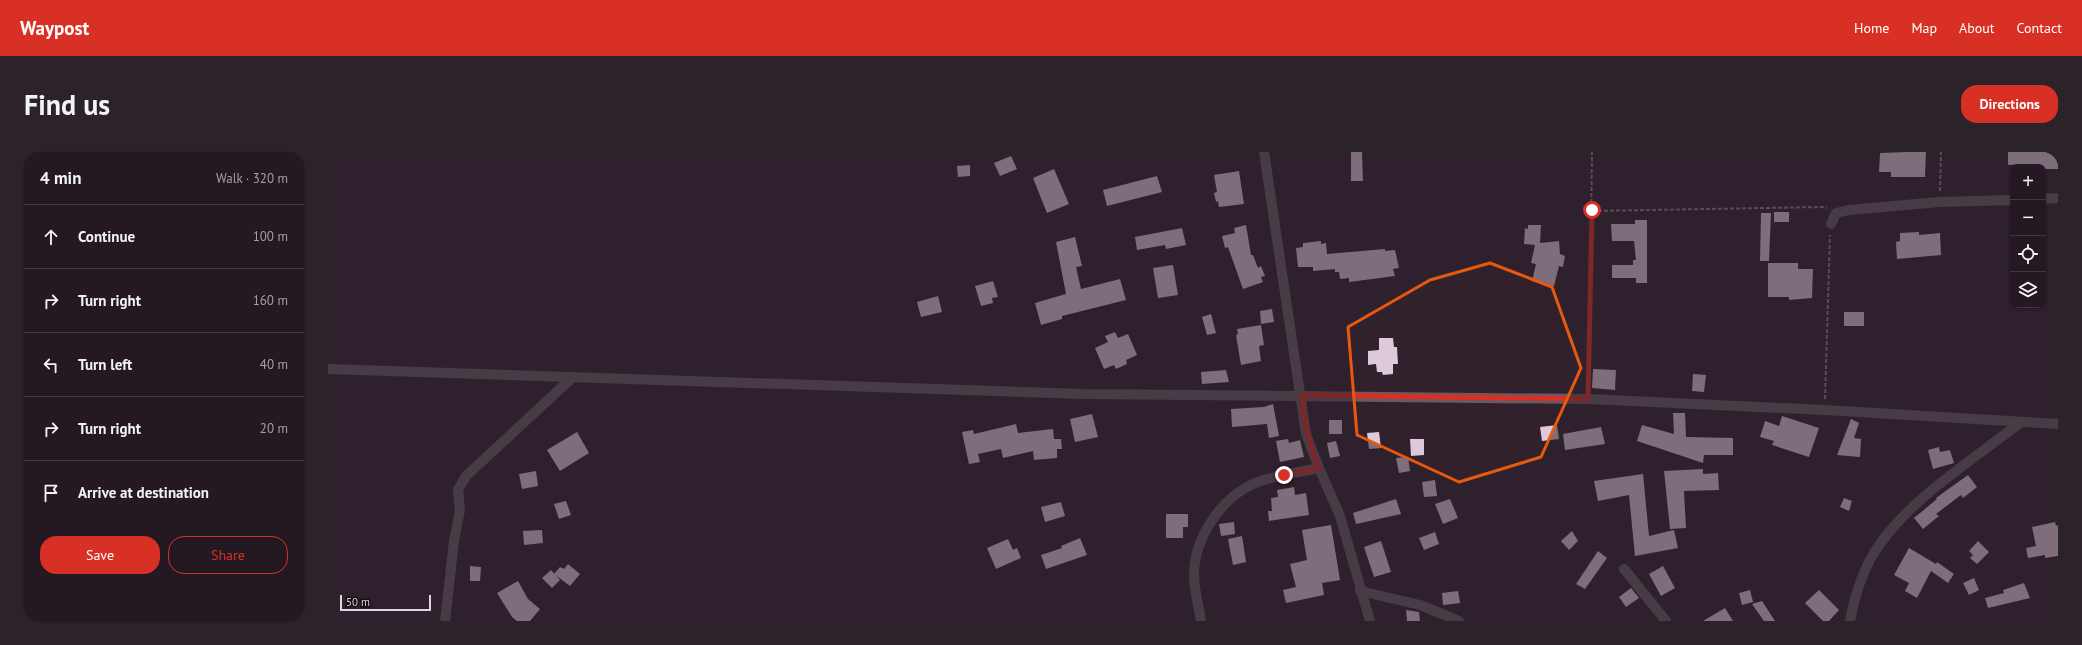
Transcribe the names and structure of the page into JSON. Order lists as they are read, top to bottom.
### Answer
{
  "scale_bar": "50 m",
  "page": {
    "header": "Waypost",
    "nav": [
      "Home",
      "Map",
      "About",
      "Contact"
    ],
    "buttons": [
      "Directions",
      ["Save", "Share"]
    ],
    "title": "Find us",
    "heading": ["4 min", "Walk · 320 m"],
    "map_buttons": ["+", "−"],
    "list": [
      ["Continue", "100 m"],
      ["Turn right", "160 m"],
      ["Turn left", "40 m"],
      ["Turn right", "20 m"],
      "Arrive at destination"
    ],
    "scale": "50 m"
  }
}
